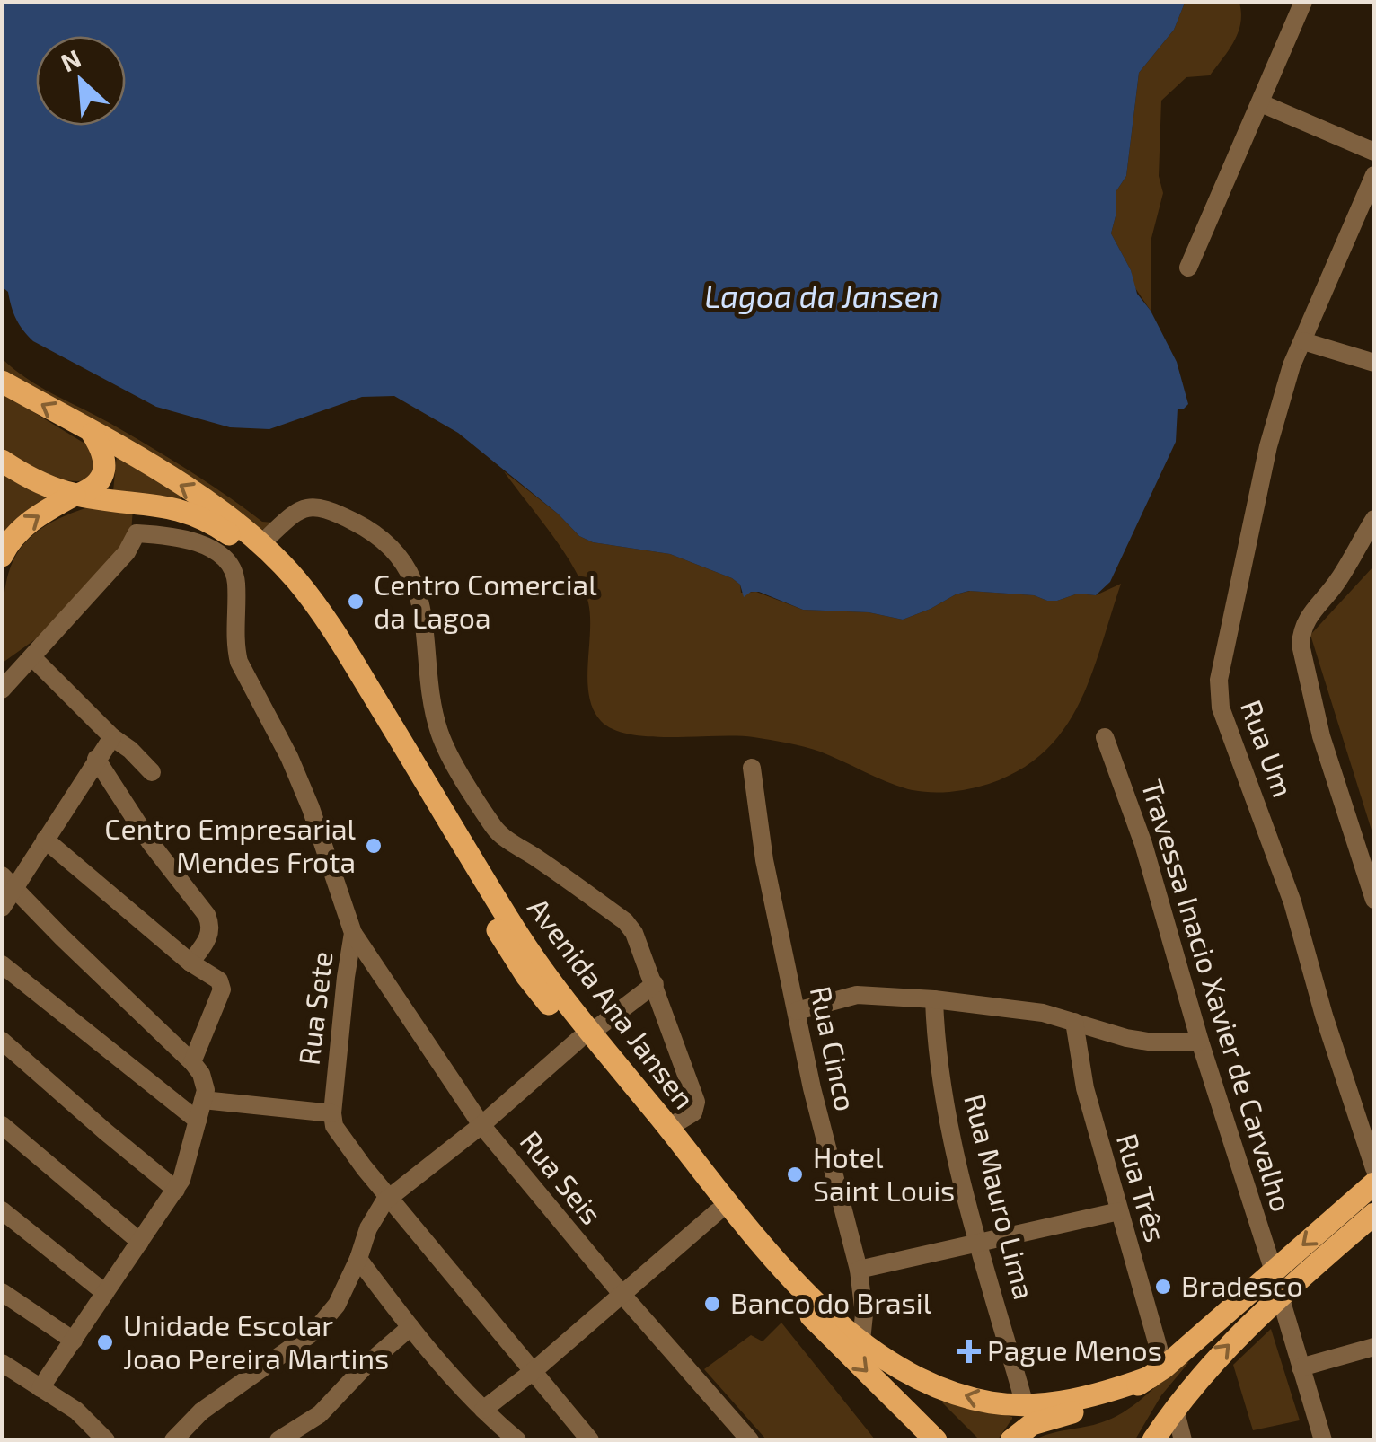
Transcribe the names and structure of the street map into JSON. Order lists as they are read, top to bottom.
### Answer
{
  "streets": {
    "main road": ["Avenida Ana Jansen"],
    "street": [
      "Rua Um",
      "Travessa Inacio Xavier de Carvalho",
      "Rua Sete",
      "Rua Cinco",
      "Rua Seis",
      "Rua Três",
      "Rua Mauro Lima"
    ]
  },
  "crossings": [
    ["Avenida Ana Jansen", "Rua Cinco"],
    ["Avenida Ana Jansen", "Rua Três"],
    ["Avenida Ana Jansen", "Rua Mauro Lima"],
    ["Rua Sete", "Rua Seis"]
  ],
  "water": ["Lagoa da Jansen"],
  "places": {
    "other": [
      "Centro Comercial da Lagoa",
      "Centro Empresarial Mendes Frota",
      "Hotel Saint Louis",
      "Bradesco",
      "Banco do Brasil",
      "Unidade Escolar Joao Pereira Martins"
    ],
    "health": ["Pague Menos"]
  },
  "north": "top left"
}
